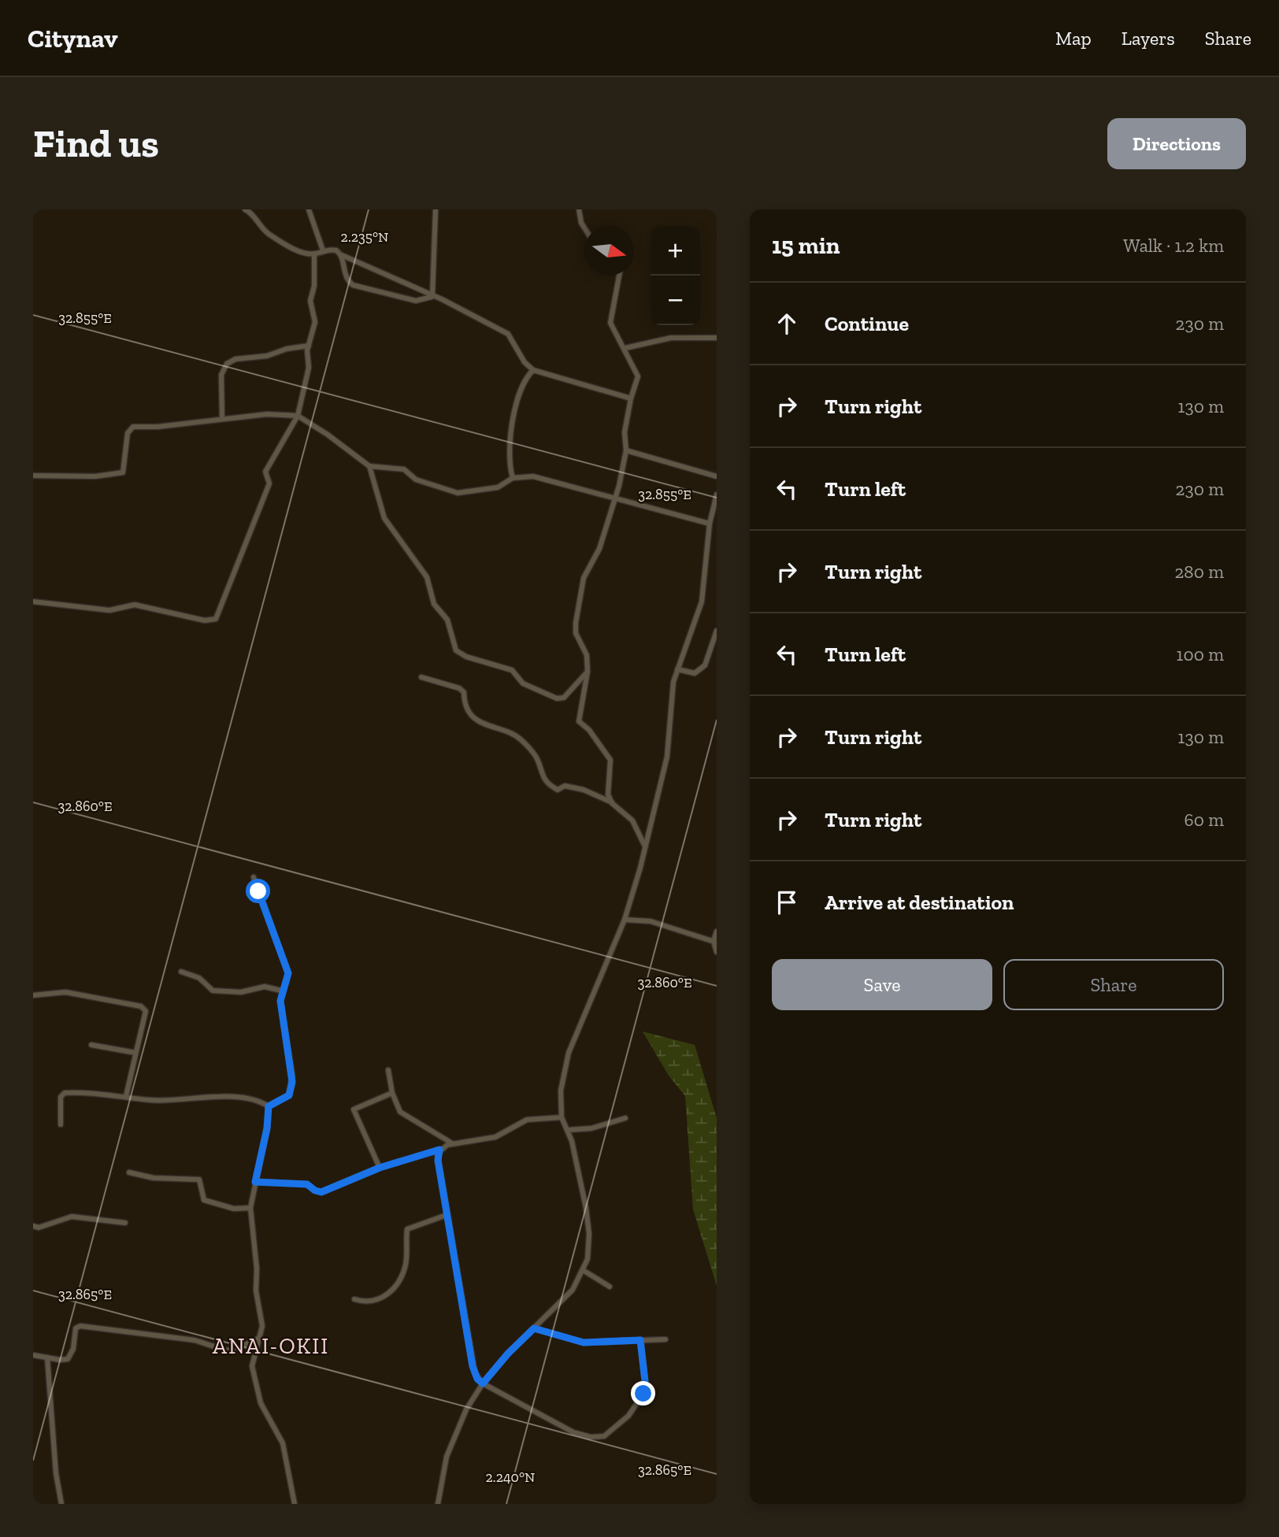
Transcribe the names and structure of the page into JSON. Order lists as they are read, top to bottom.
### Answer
{
  "districts": ["ANAI-OKII"],
  "north": "right",
  "page": {
    "header": "Citynav",
    "nav": ["Map", "Layers", "Share"],
    "buttons": [
      "Directions",
      ["Save", "Share"]
    ],
    "title": "Find us",
    "heading": ["15 min", "Walk · 1.2 km"],
    "map_buttons": ["+", "−"],
    "list": [
      ["Continue", "230 m"],
      ["Turn right", "130 m"],
      ["Turn left", "230 m"],
      ["Turn right", "280 m"],
      ["Turn left", "100 m"],
      ["Turn right", "130 m"],
      ["Turn right", "60 m"],
      "Arrive at destination"
    ]
  },
  "coordinates": [
    "2.235°N",
    "32.855°E",
    "32.860°E",
    "32.865°E",
    "2.240°N"
  ]
}
